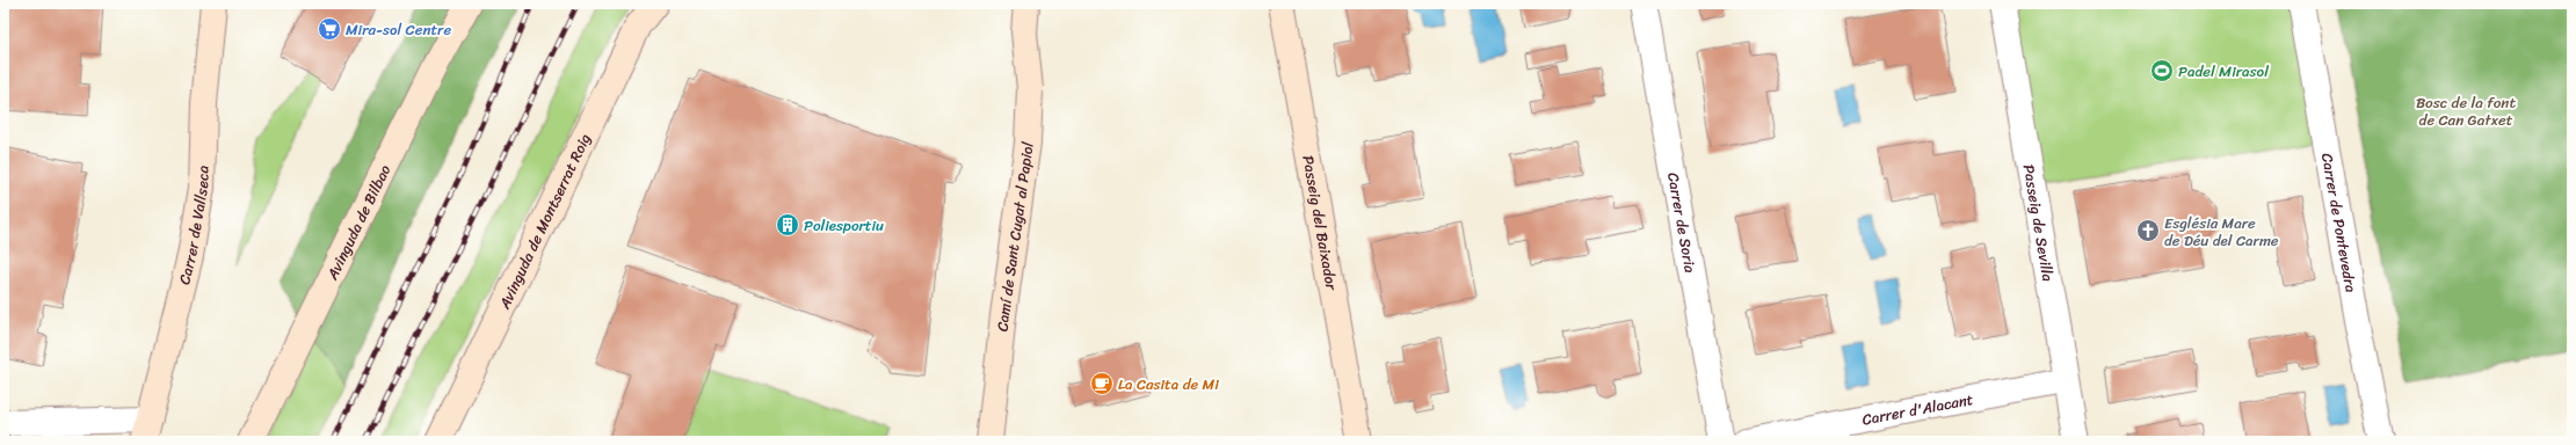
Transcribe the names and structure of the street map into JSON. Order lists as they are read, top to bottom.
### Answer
{
  "streets": {
    "street": [
      "Avinguda de Bilbao",
      "Avinguda de Montserrat Roig",
      "Passeig del Baixador",
      "Carrer de Soria",
      "Passeig de Sevilla",
      "Carrer de Pontevedra",
      "Carrer de Vallseca",
      "Camí de Sant Cugat al Papiol",
      "Carrer d'Alacant"
    ]
  },
  "crossings": [
    ["Passeig de Sevilla", "Carrer d'Alacant"]
  ],
  "parks": ["Bosc de la font de Can Gatxet"],
  "places": {
    "supermarket": ["Mira-sol Centre"],
    "sports": ["Padel Mirasol"],
    "building": ["Poliesportiu"],
    "church": ["Església Mare de Déu del Carme"],
    "cafe": ["La Casita de Mi"]
  }
}
